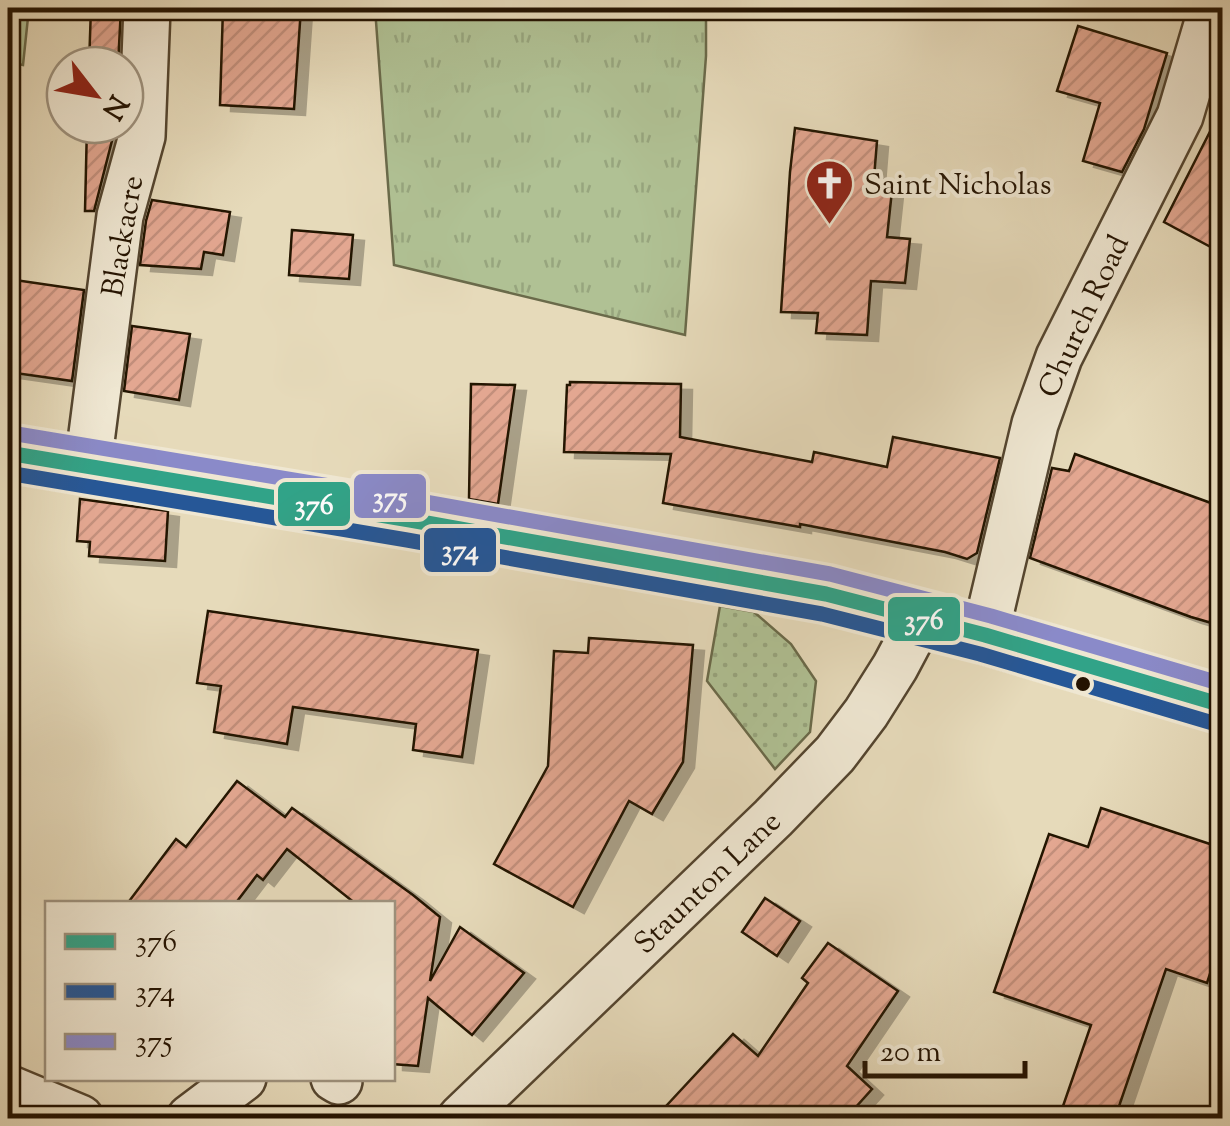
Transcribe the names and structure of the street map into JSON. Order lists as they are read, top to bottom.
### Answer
{
  "streets": {
    "street": ["Blackacre", "Church Road", "Staunton Lane"]
  },
  "places": {
    "church": ["Saint Nicholas"]
  },
  "lines": ["transit line 375", "transit line 376", "transit line 374"],
  "legend": ["376", "374", "375"],
  "scale_bar": "20 m",
  "north": "bottom right"
}
